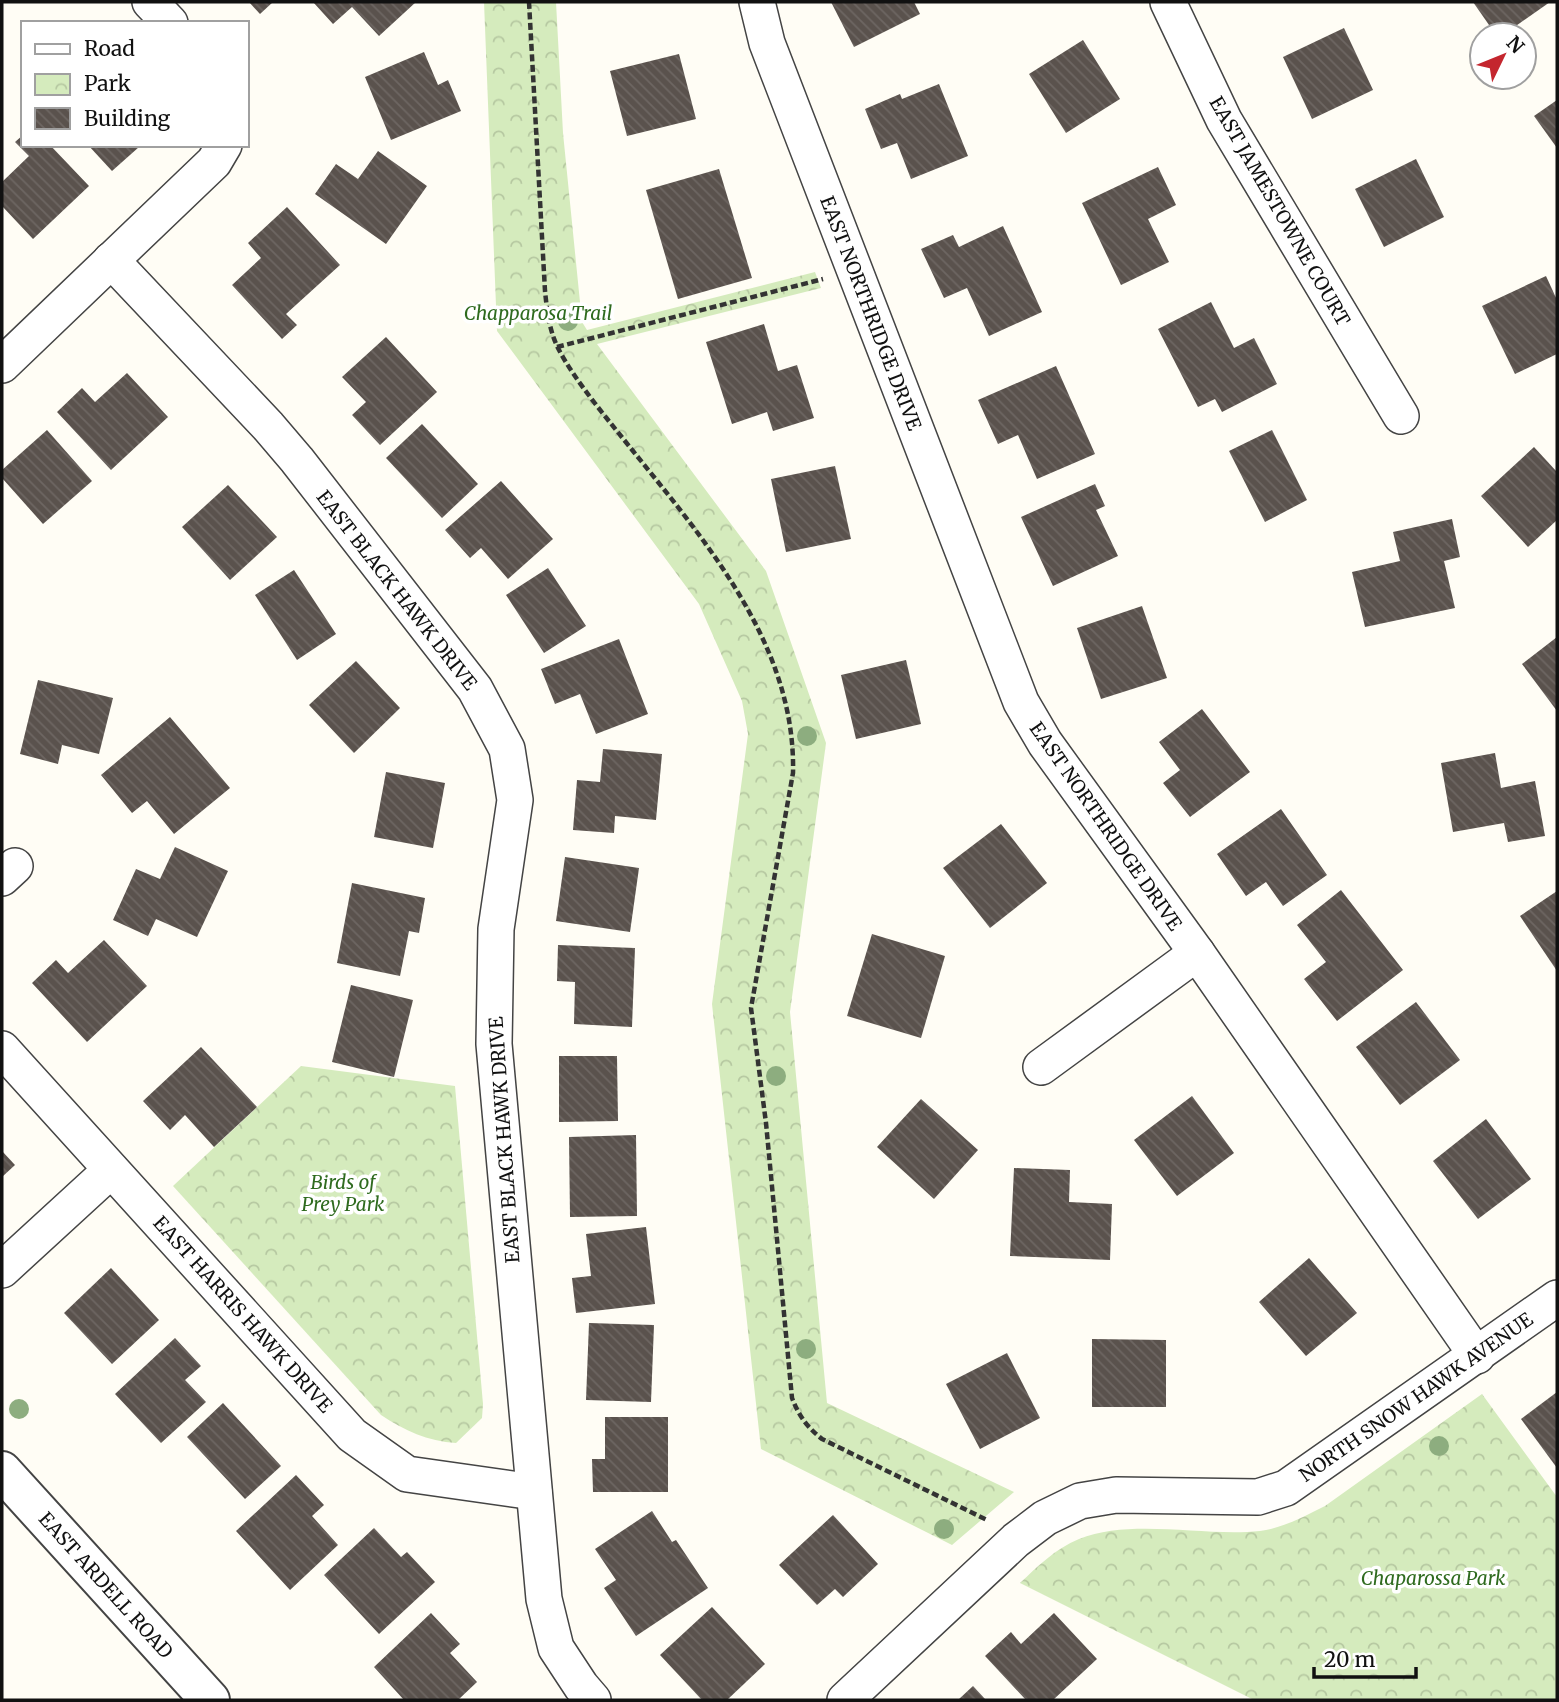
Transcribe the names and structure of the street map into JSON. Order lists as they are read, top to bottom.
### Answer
{
  "streets": {
    "street": [
      "EAST JAMESTOWNE COURT",
      "EAST NORTHRIDGE DRIVE",
      "EAST BLACK HAWK DRIVE",
      "EAST HARRIS HAWK DRIVE",
      "NORTH SNOW HAWK AVENUE",
      "EAST ARDELL ROAD"
    ]
  },
  "crossings": [
    ["EAST NORTHRIDGE DRIVE", "NORTH SNOW HAWK AVENUE"],
    ["EAST BLACK HAWK DRIVE", "EAST HARRIS HAWK DRIVE"]
  ],
  "parks": ["Chapparosa Trail", "Birds of Prey Park", "Chaparossa Park"],
  "legend": ["Road", "Park", "Building"],
  "scale_bar": "20 m",
  "north": "top right"
}
